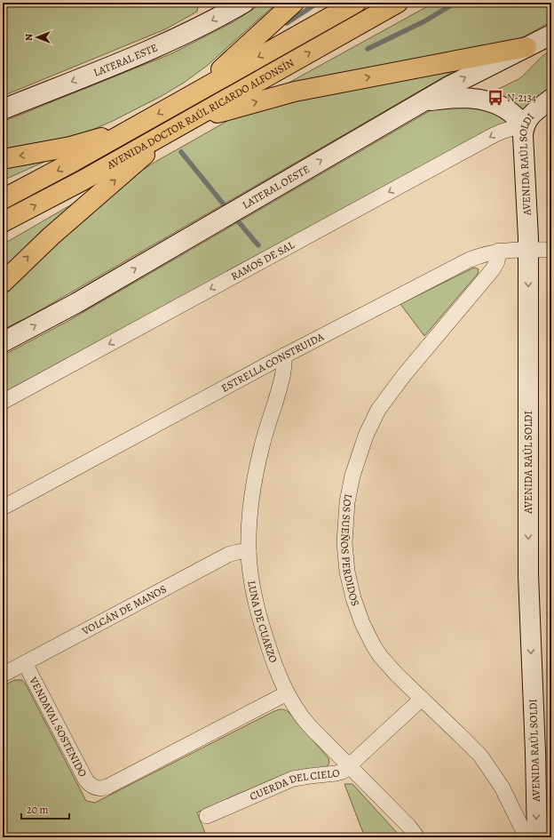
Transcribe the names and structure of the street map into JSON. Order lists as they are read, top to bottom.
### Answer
{
  "streets": {
    "highway": ["AVENIDA DOCTOR RAÚL RICARDO ALFONSÍN"],
    "main road": ["LATERAL ESTE", "AVENIDA RAÚL SOLDI", "LATERAL OESTE"],
    "street": [
      "RAMOS DE SAL",
      "ESTRELLA CONSTRUIDA",
      "LOS SUEÑOS PERDIDOS",
      "VOLCÁN DE MANOS",
      "LUNA DE CUARZO",
      "VENDAVAL SOSTENIDO",
      "CUERDA DEL CIELO"
    ]
  },
  "crossings": [
    ["AVENIDA RAÚL SOLDI", "RAMOS DE SAL"],
    ["AVENIDA RAÚL SOLDI", "ESTRELLA CONSTRUIDA"],
    ["ESTRELLA CONSTRUIDA", "LOS SUEÑOS PERDIDOS"],
    ["ESTRELLA CONSTRUIDA", "LUNA DE CUARZO"],
    ["LOS SUEÑOS PERDIDOS", "CUERDA DEL CIELO"],
    ["VOLCÁN DE MANOS", "LUNA DE CUARZO"],
    ["VOLCÁN DE MANOS", "VENDAVAL SOSTENIDO"],
    ["LUNA DE CUARZO", "VENDAVAL SOSTENIDO"],
    ["LUNA DE CUARZO", "CUERDA DEL CIELO"]
  ],
  "one_way": [
    "LATERAL ESTE",
    "AVENIDA RAÚL SOLDI",
    "LATERAL OESTE",
    "RAMOS DE SAL"
  ],
  "places": {
    "bus stop": ["N-2134"]
  },
  "scale_bar": "20 m",
  "north": "left"
}
